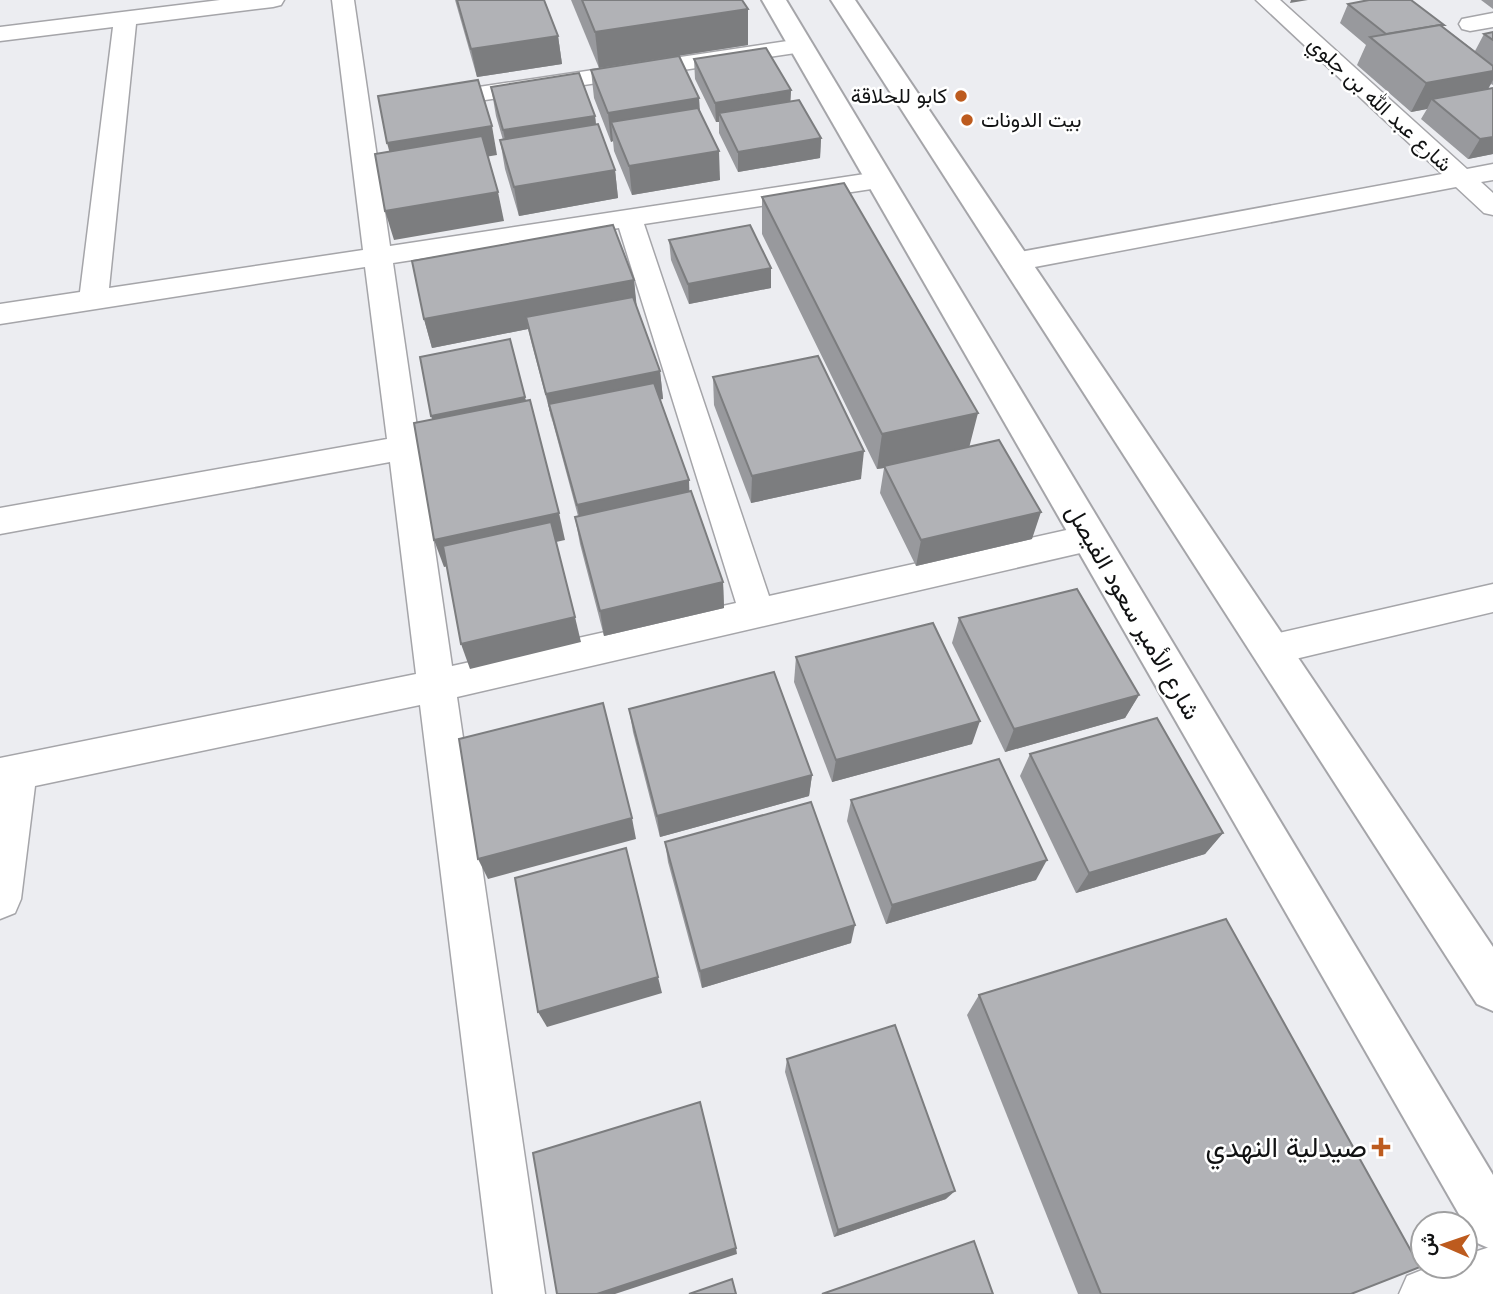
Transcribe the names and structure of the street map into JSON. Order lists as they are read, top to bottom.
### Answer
{
  "streets": {
    "main road": ["شارع الأمير سعود الفيصل"],
    "street": ["شارع عبد الله بن جلوي"]
  },
  "places": {
    "other": ["كابو للحلاقة", "بيت الدونات"],
    "health": ["صيدلية النهدي"]
  },
  "north": "left"
}
